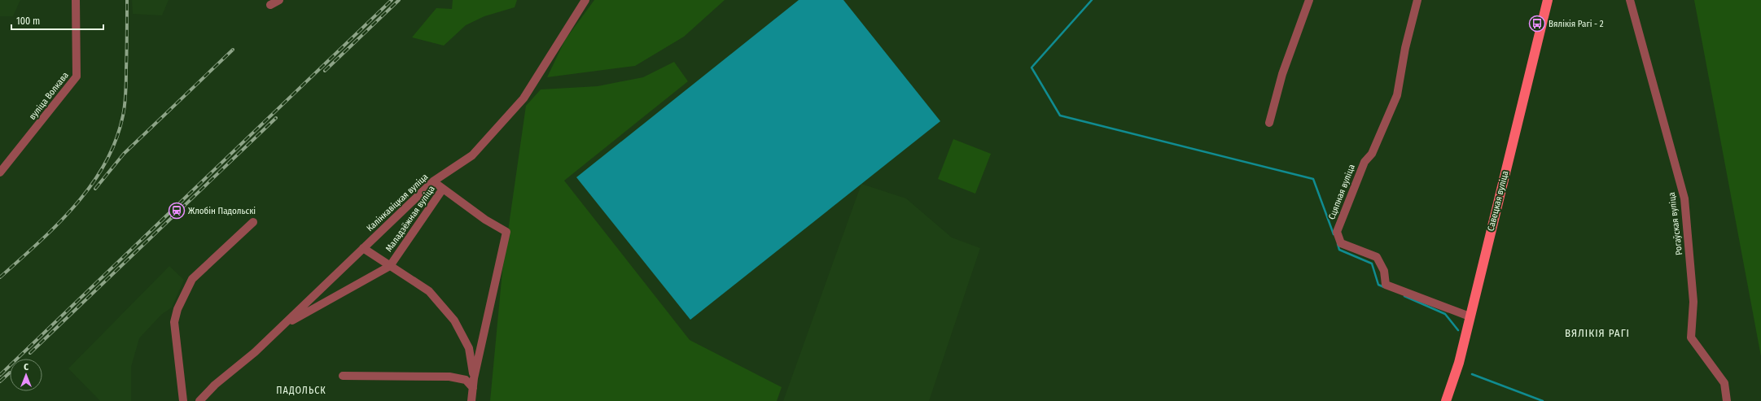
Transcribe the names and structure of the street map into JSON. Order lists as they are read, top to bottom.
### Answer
{
  "streets": {
    "main road": ["Савецкая вуліца"],
    "street": [
      "вуліца Волкава",
      "Сцяпная вуліца",
      "Калінкавіцкая вуліца",
      "Маладзёжная вуліца",
      "Рогаўская вуліца"
    ]
  },
  "crossings": [
    ["Сцяпная вуліца", "Савецкая вуліца"],
    ["Калінкавіцкая вуліца", "Маладзёжная вуліца"]
  ],
  "districts": ["ВЯЛІКІЯ РАГІ", "ПАДОЛЬСК"],
  "places": {
    "bus stop": ["Вялікія Рагі - 2"],
    "station": ["Жлобін Падольскі"]
  },
  "scale_bar": "100 m",
  "north": "top"
}
